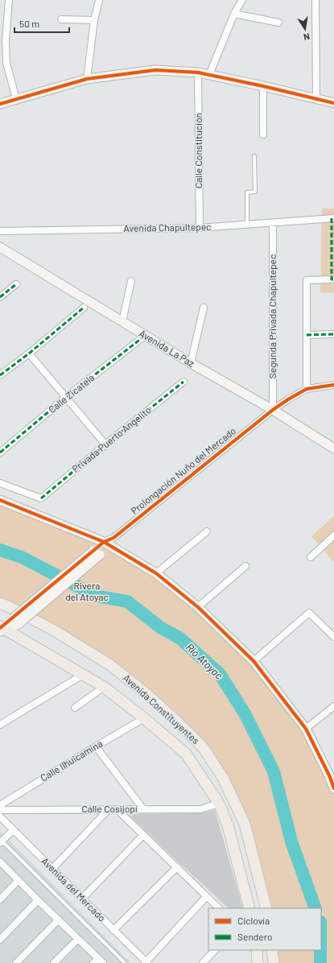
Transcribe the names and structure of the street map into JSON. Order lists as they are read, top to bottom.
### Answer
{
  "streets": {
    "main road": ["Avenida Constituyentes"],
    "street": [
      "Calle Constitución",
      "Avenida Chapultepec",
      "Segunda Privada Chapultepec",
      "Avenida La Paz",
      "Calle Zicatela",
      "Privada Puerto Angelito",
      "Prolongación Nuño del Mercado",
      "Calle Ilhuicamina",
      "Calle Cosijopí",
      "Avenida del Mercado"
    ]
  },
  "crossings": [
    ["Calle Constitución", "Avenida Chapultepec"],
    ["Avenida Chapultepec", "Segunda Privada Chapultepec"],
    ["Segunda Privada Chapultepec", "Avenida La Paz"],
    ["Segunda Privada Chapultepec", "Prolongación Nuño del Mercado"],
    ["Avenida La Paz", "Calle Zicatela"],
    ["Avenida La Paz", "Prolongación Nuño del Mercado"],
    ["Avenida Constituyentes", "Calle Ilhuicamina"],
    ["Avenida Constituyentes", "Calle Cosijopí"]
  ],
  "water": ["Río Atoyac"],
  "parks": ["Rivera del Atoyac"],
  "legend": ["Ciclovía", "Sendero"],
  "scale_bar": "50 m",
  "north": "bottom"
}
